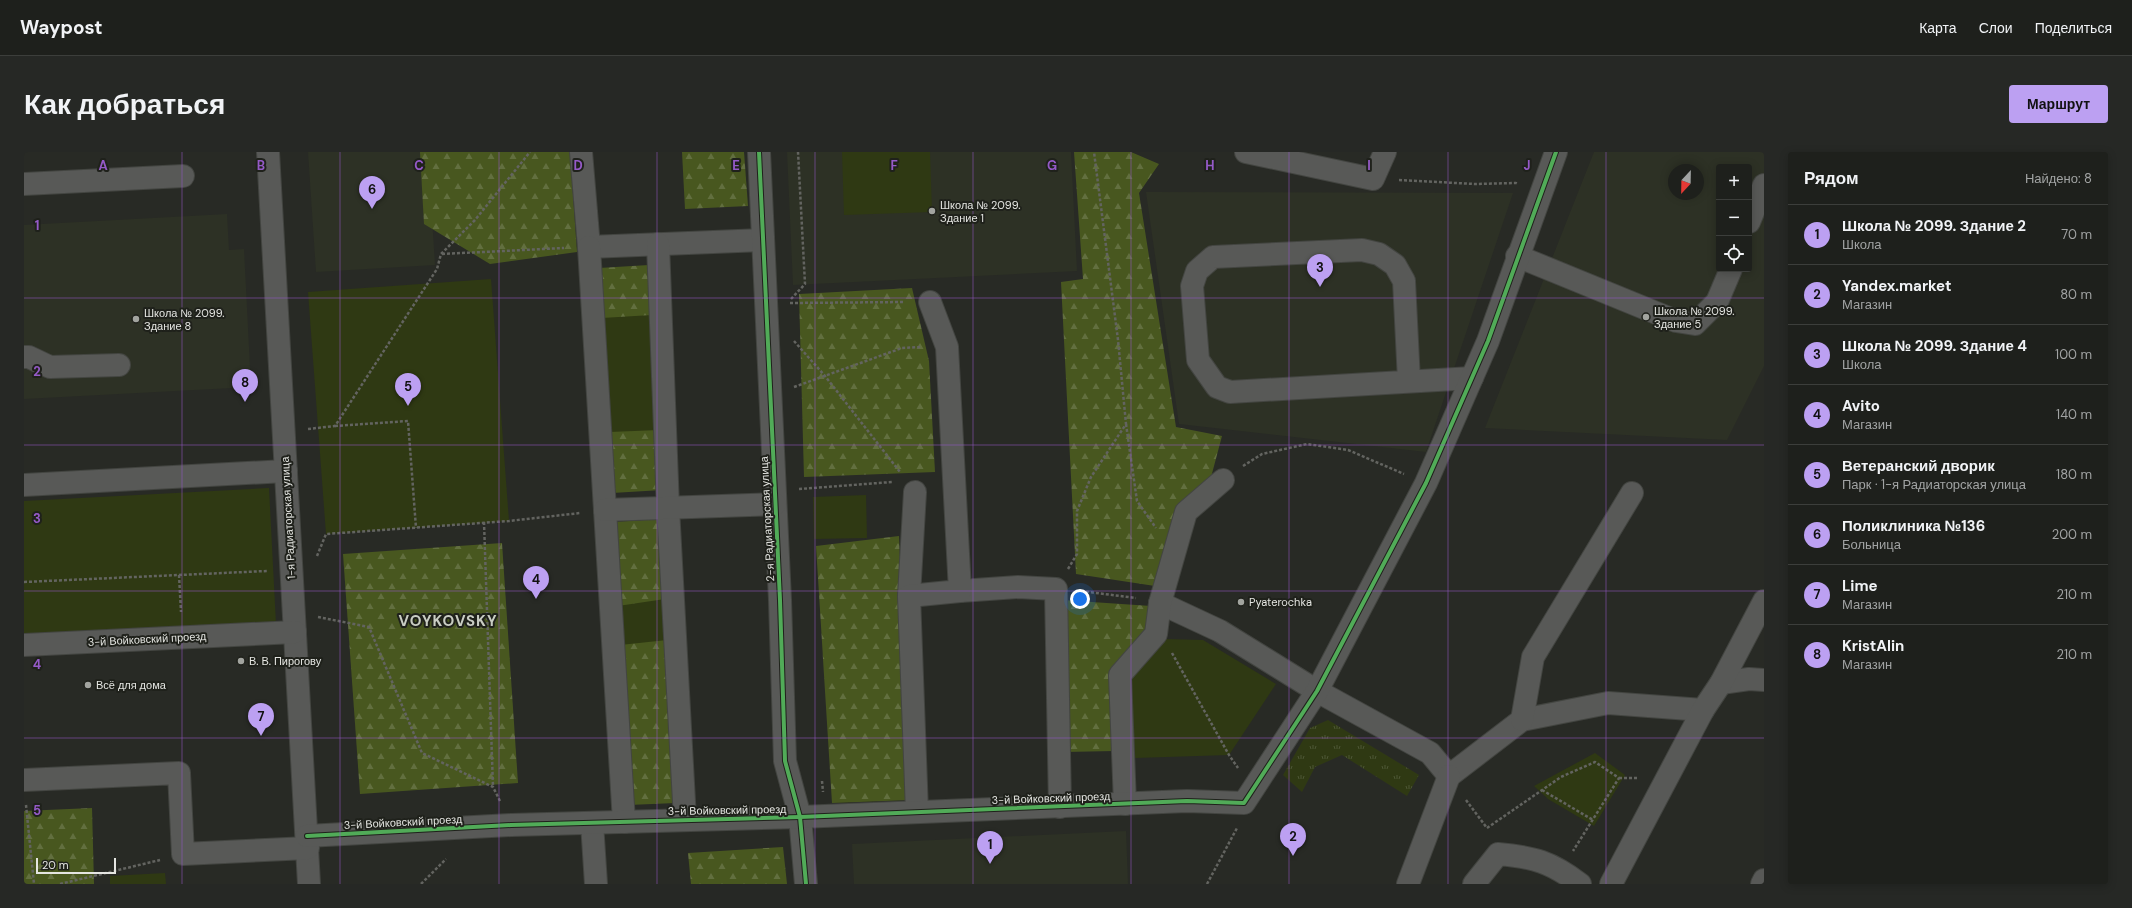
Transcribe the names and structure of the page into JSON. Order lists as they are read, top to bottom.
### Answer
{
  "streets": {
    "street": ["1-я Радиаторская улица", "2-я Радиаторская улица", "3-й Войковский проезд"]
  },
  "crossings": [
    ["1-я Радиаторская улица", "3-й Войковский проезд"],
    ["2-я Радиаторская улица", "3-й Войковский проезд"]
  ],
  "districts": ["VOYKOVSKY"],
  "places": [
    "Школа № 2099. Здание 1",
    "Школа № 2099. Здание 5",
    "Школа № 2099. Здание 8",
    "Pyaterochka",
    "В. В. Пирогову",
    "Всё для дома"
  ],
  "scale_bar": "20 m",
  "north": "bottom",
  "page": {
    "header": "Waypost",
    "nav": ["Карта", "Слои", "Поделиться"],
    "buttons": "Маршрут",
    "title": "Как добраться",
    "heading": ["Рядом", "Найдено: 8"],
    "map_buttons": ["+", "−"],
    "pins": [
      "6",
      "3",
      "8",
      "5",
      "4",
      "7",
      "2",
      "1"
    ],
    "list": [
      {
        "mark": "1",
        "name": "Школа № 2099. Здание 2",
        "note": "Школа",
        "value": "70 m"
      },
      {
        "mark": "2",
        "name": "Yandex.market",
        "note": "Магазин",
        "value": "80 m"
      },
      {
        "mark": "3",
        "name": "Школа № 2099. Здание 4",
        "note": "Школа",
        "value": "100 m"
      },
      {
        "mark": "4",
        "name": "Avito",
        "note": "Магазин",
        "value": "140 m"
      },
      {
        "mark": "5",
        "name": "Ветеранский дворик",
        "note": "Парк · 1-я Радиаторская улица",
        "value": "180 m"
      },
      {
        "mark": "6",
        "name": "Поликлиника №136",
        "note": "Больница",
        "value": "200 m"
      },
      {
        "mark": "7",
        "name": "Lime",
        "note": "Магазин",
        "value": "210 m"
      },
      {
        "mark": "8",
        "name": "KristAlin",
        "note": "Магазин",
        "value": "210 m"
      }
    ],
    "scale": "20 m"
  },
  "grid": {
    "columns": [
      "A",
      "B",
      "C",
      "D",
      "E",
      "F",
      "G",
      "H",
      "I",
      "J"
    ],
    "rows": [
      "1",
      "2",
      "3",
      "4",
      "5"
    ]
  }
}
